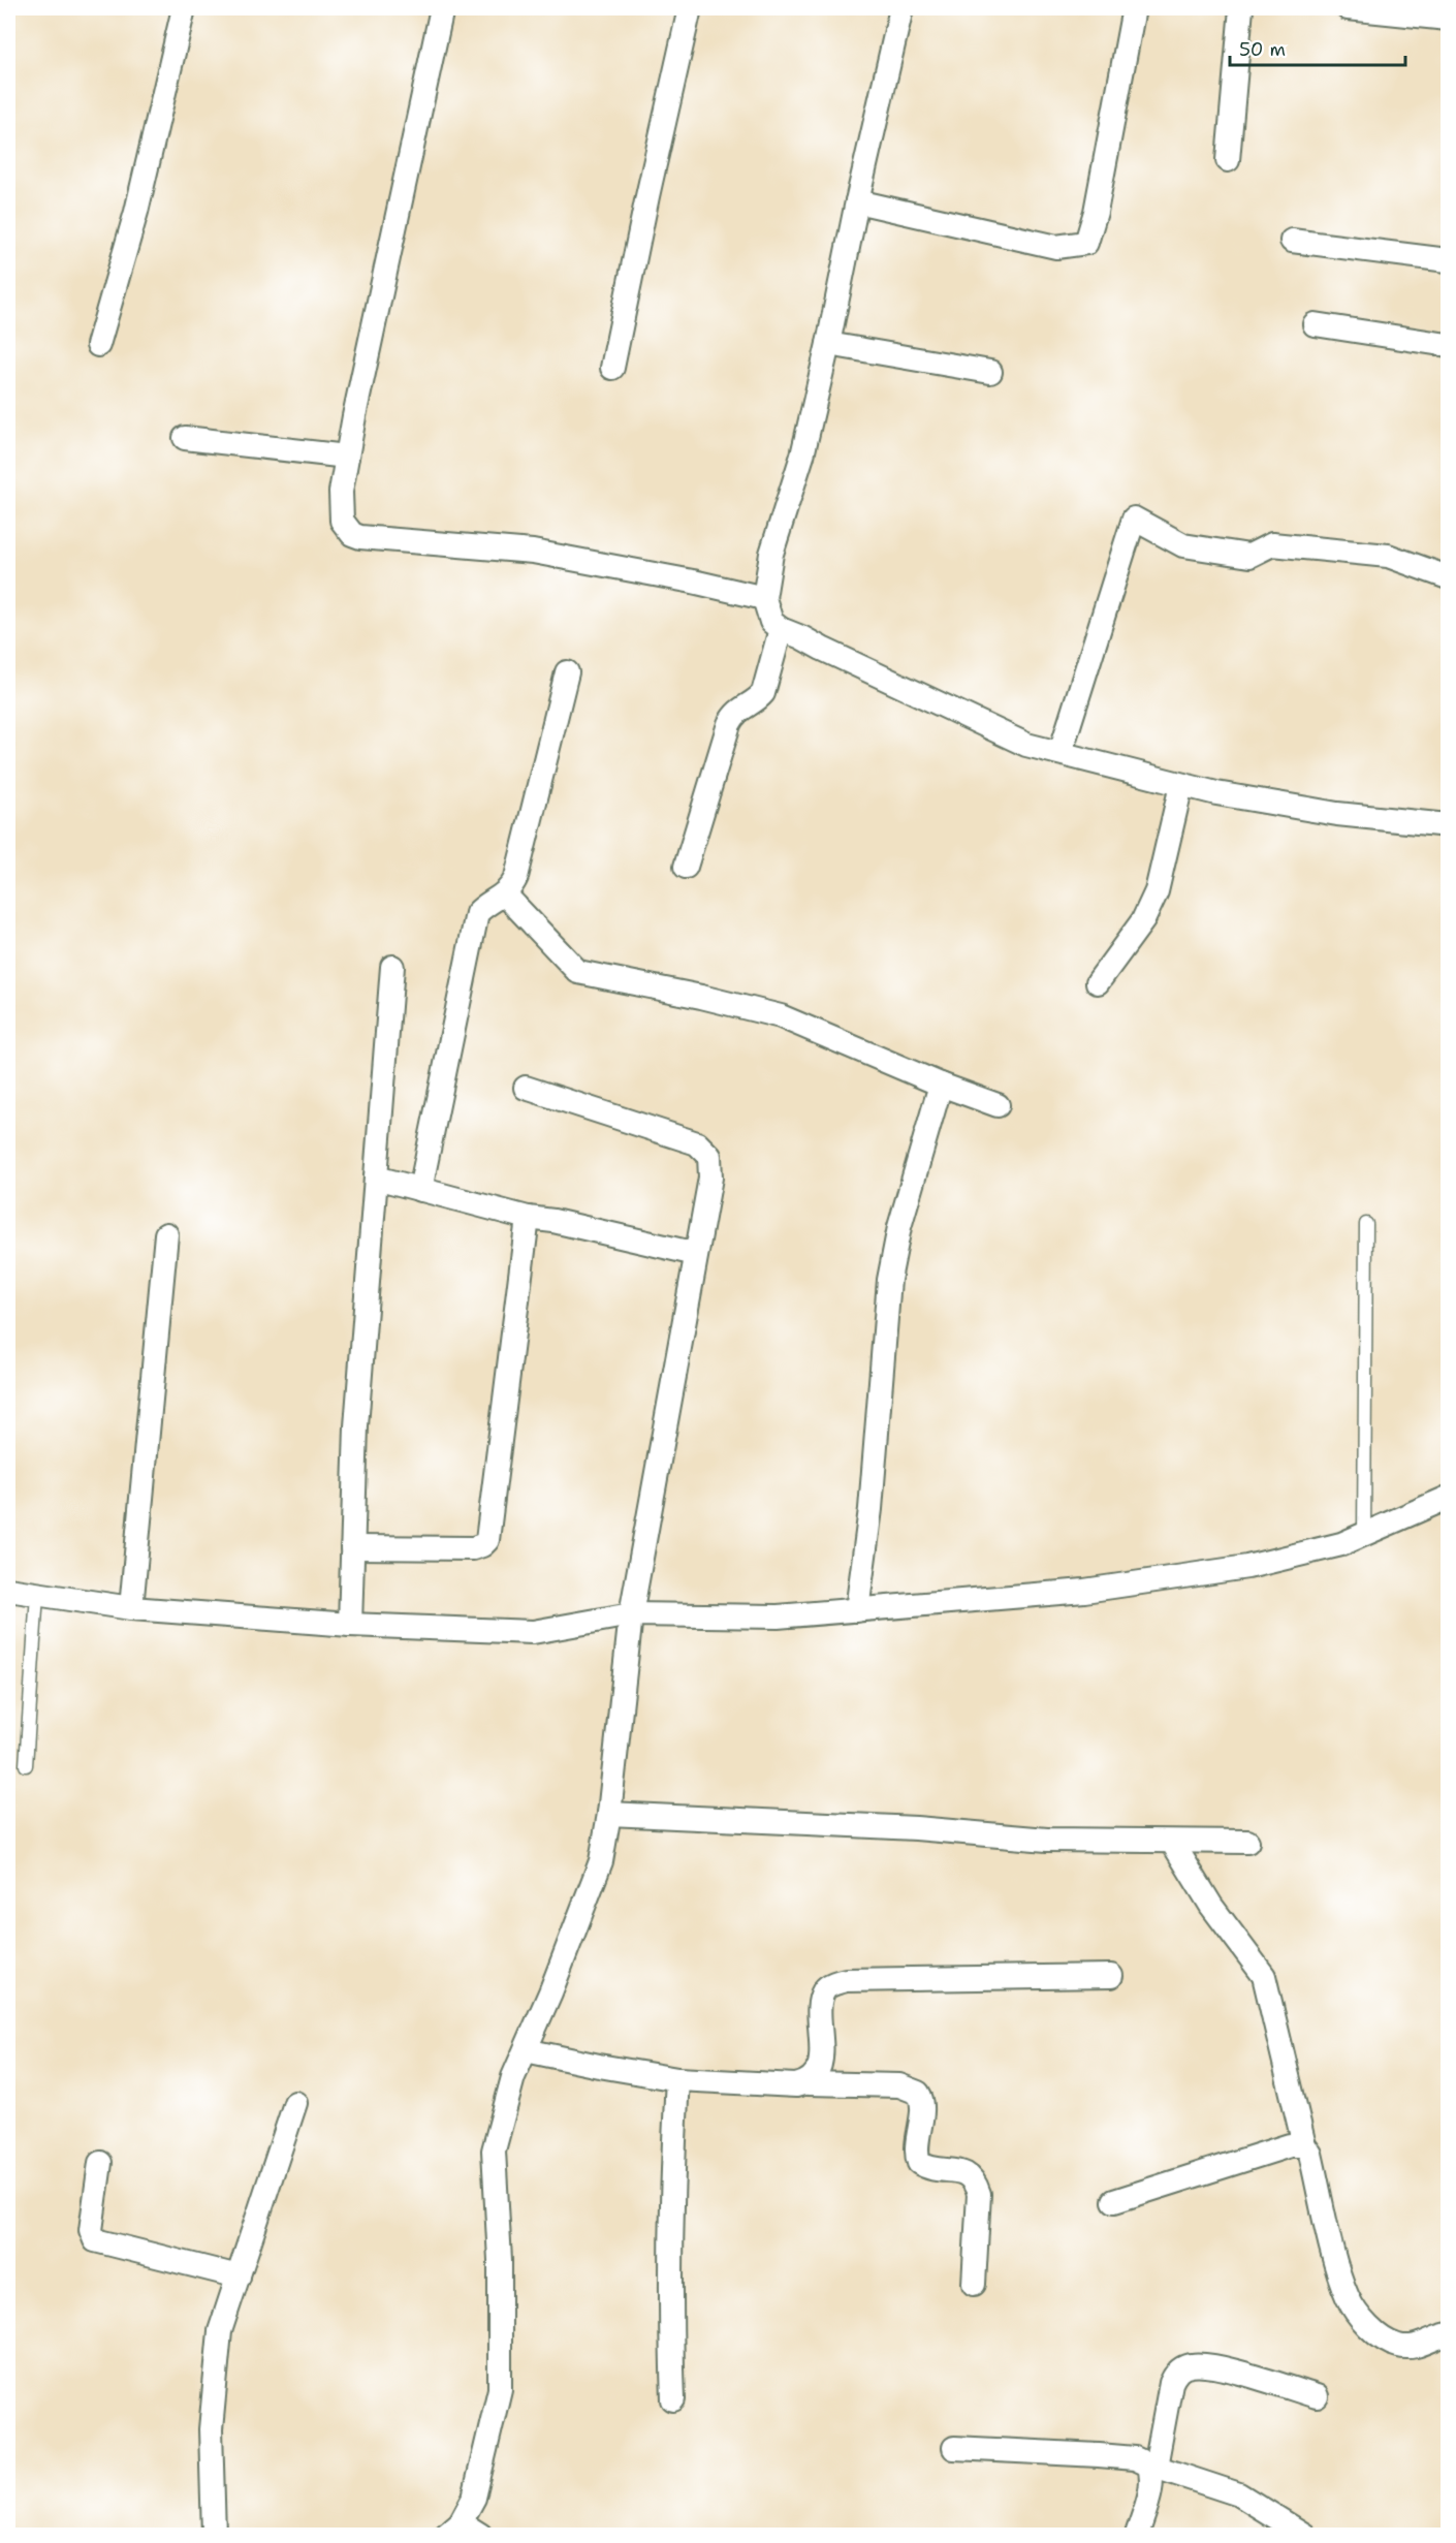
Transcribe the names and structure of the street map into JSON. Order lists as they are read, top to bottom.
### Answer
{
  "scale_bar": "50 m"
}
